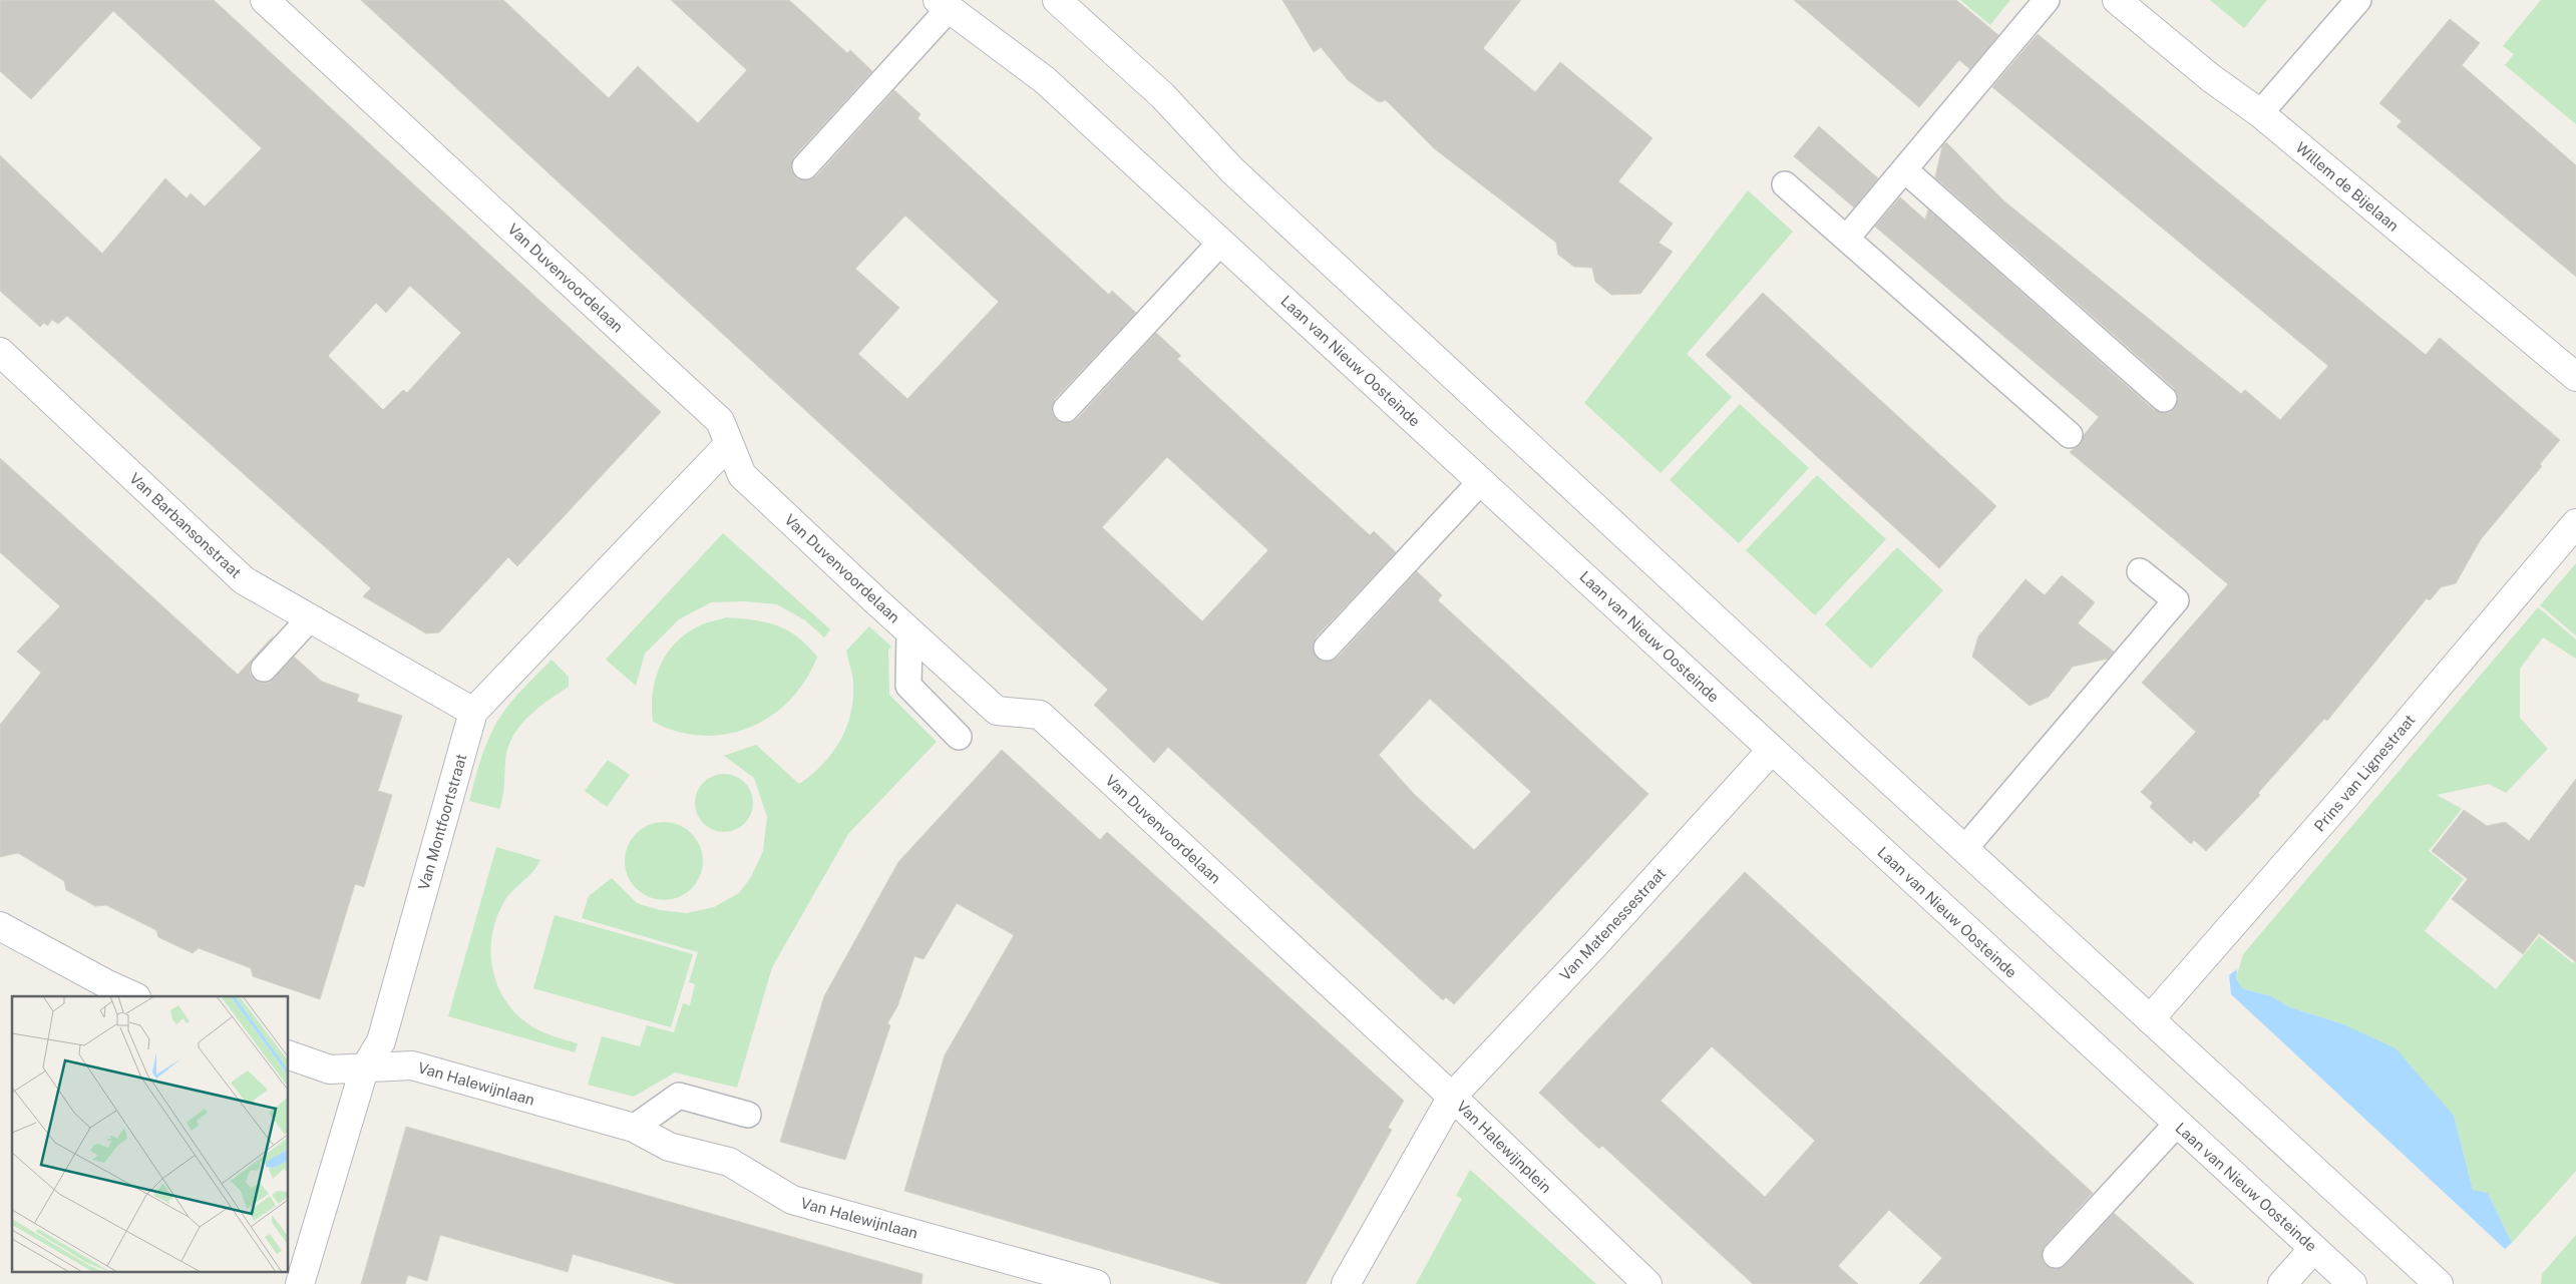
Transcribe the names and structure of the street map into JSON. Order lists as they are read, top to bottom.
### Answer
{
  "streets": {
    "street": [
      "Willem de Bijelaan",
      "Van Duvenvoordelaan",
      "Laan van Nieuw Oosteinde",
      "Van Barbansonstraat",
      "Prins van Lignestraat",
      "Van Montfoortstraat",
      "Van Matenessestraat",
      "Van Halewijnlaan",
      "Van Halewijnplein"
    ]
  },
  "crossings": [
    ["Van Duvenvoordelaan", "Van Montfoortstraat"],
    ["Van Duvenvoordelaan", "Van Matenessestraat"],
    ["Van Duvenvoordelaan", "Van Halewijnplein"],
    ["Laan van Nieuw Oosteinde", "Van Matenessestraat"],
    ["Van Barbansonstraat", "Van Montfoortstraat"],
    ["Van Montfoortstraat", "Van Halewijnlaan"],
    ["Van Matenessestraat", "Van Halewijnplein"]
  ]
}
